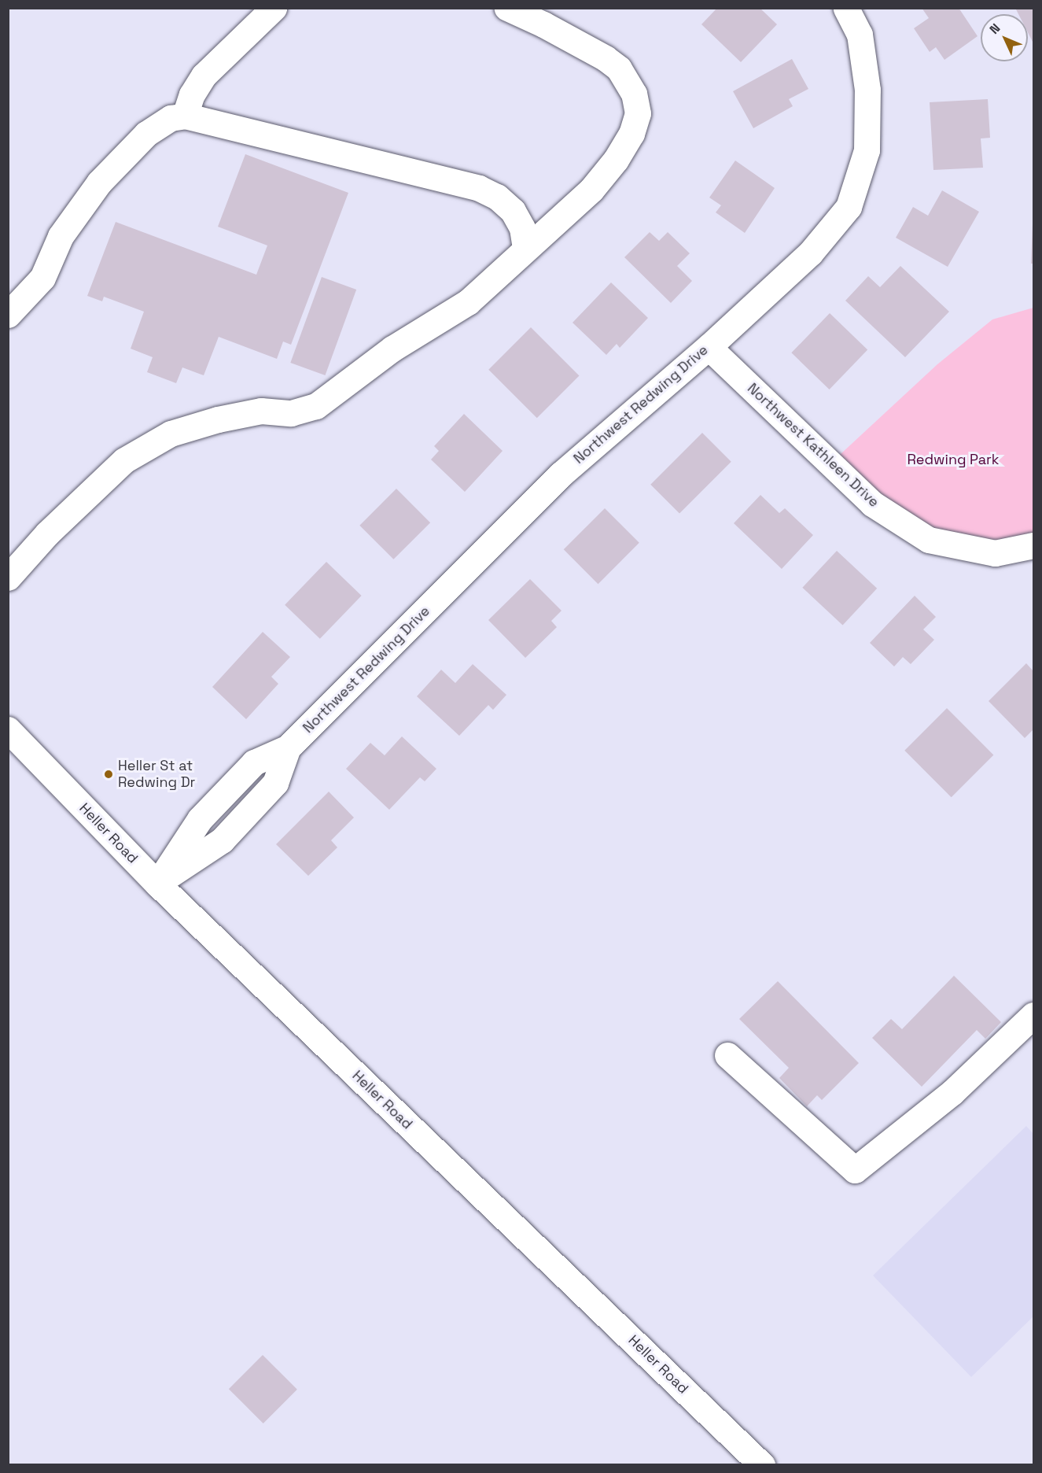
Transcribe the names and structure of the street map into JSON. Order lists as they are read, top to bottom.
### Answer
{
  "streets": {
    "street": ["Northwest Redwing Drive", "Northwest Kathleen Drive", "Heller Road"]
  },
  "crossings": [
    ["Northwest Redwing Drive", "Northwest Kathleen Drive"],
    ["Northwest Redwing Drive", "Heller Road"]
  ],
  "parks": ["Redwing Park"],
  "places": ["Heller St at Redwing Dr"],
  "north": "top left"
}
